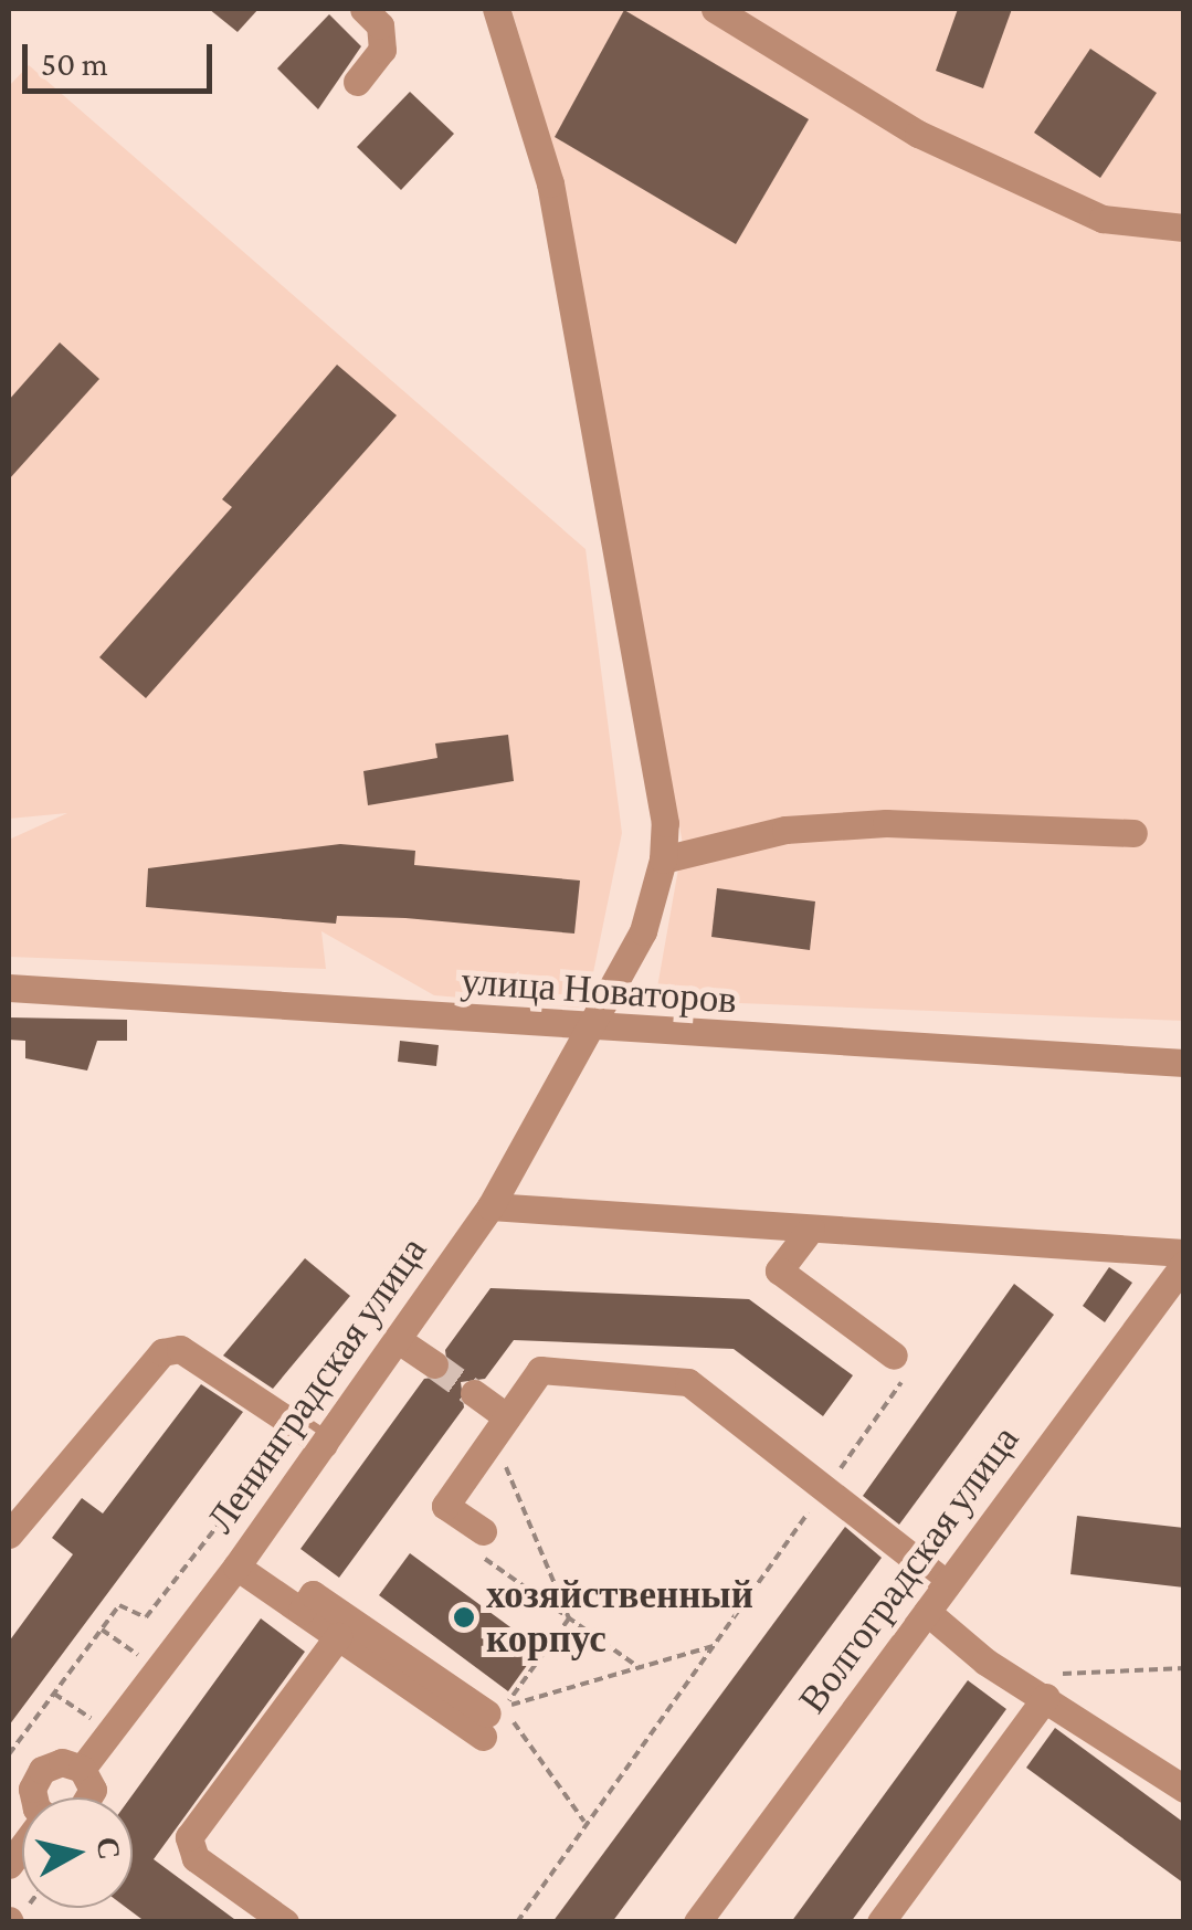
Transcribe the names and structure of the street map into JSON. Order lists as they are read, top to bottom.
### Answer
{
  "streets": {
    "street": ["улица Новаторов", "Ленинградская улица", "Волгоградская улица"]
  },
  "crossings": [
    ["улица Новаторов", "Ленинградская улица"]
  ],
  "places": ["хозяйственный корпус"],
  "scale_bar": "50 m",
  "north": "right"
}
